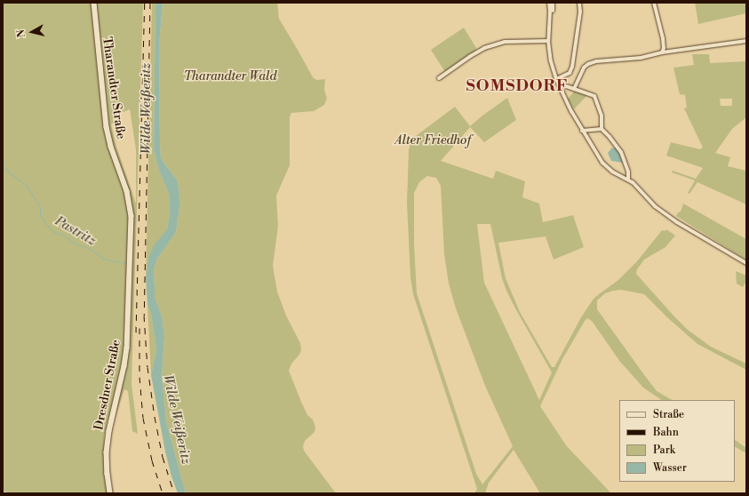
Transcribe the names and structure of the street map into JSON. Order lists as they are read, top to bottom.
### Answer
{
  "streets": {
    "main road": ["Tharandter Straße", "Dresdner Straße"]
  },
  "crossings": [
    ["Tharandter Straße", "Dresdner Straße"]
  ],
  "districts": ["SOMSDORF"],
  "water": ["Wilde Weißeritz", "Pastritz"],
  "parks": ["Tharandter Wald", "Alter Friedhof"],
  "legend": [
    "Straße",
    "Bahn",
    "Park",
    "Wasser"
  ],
  "north": "left"
}
